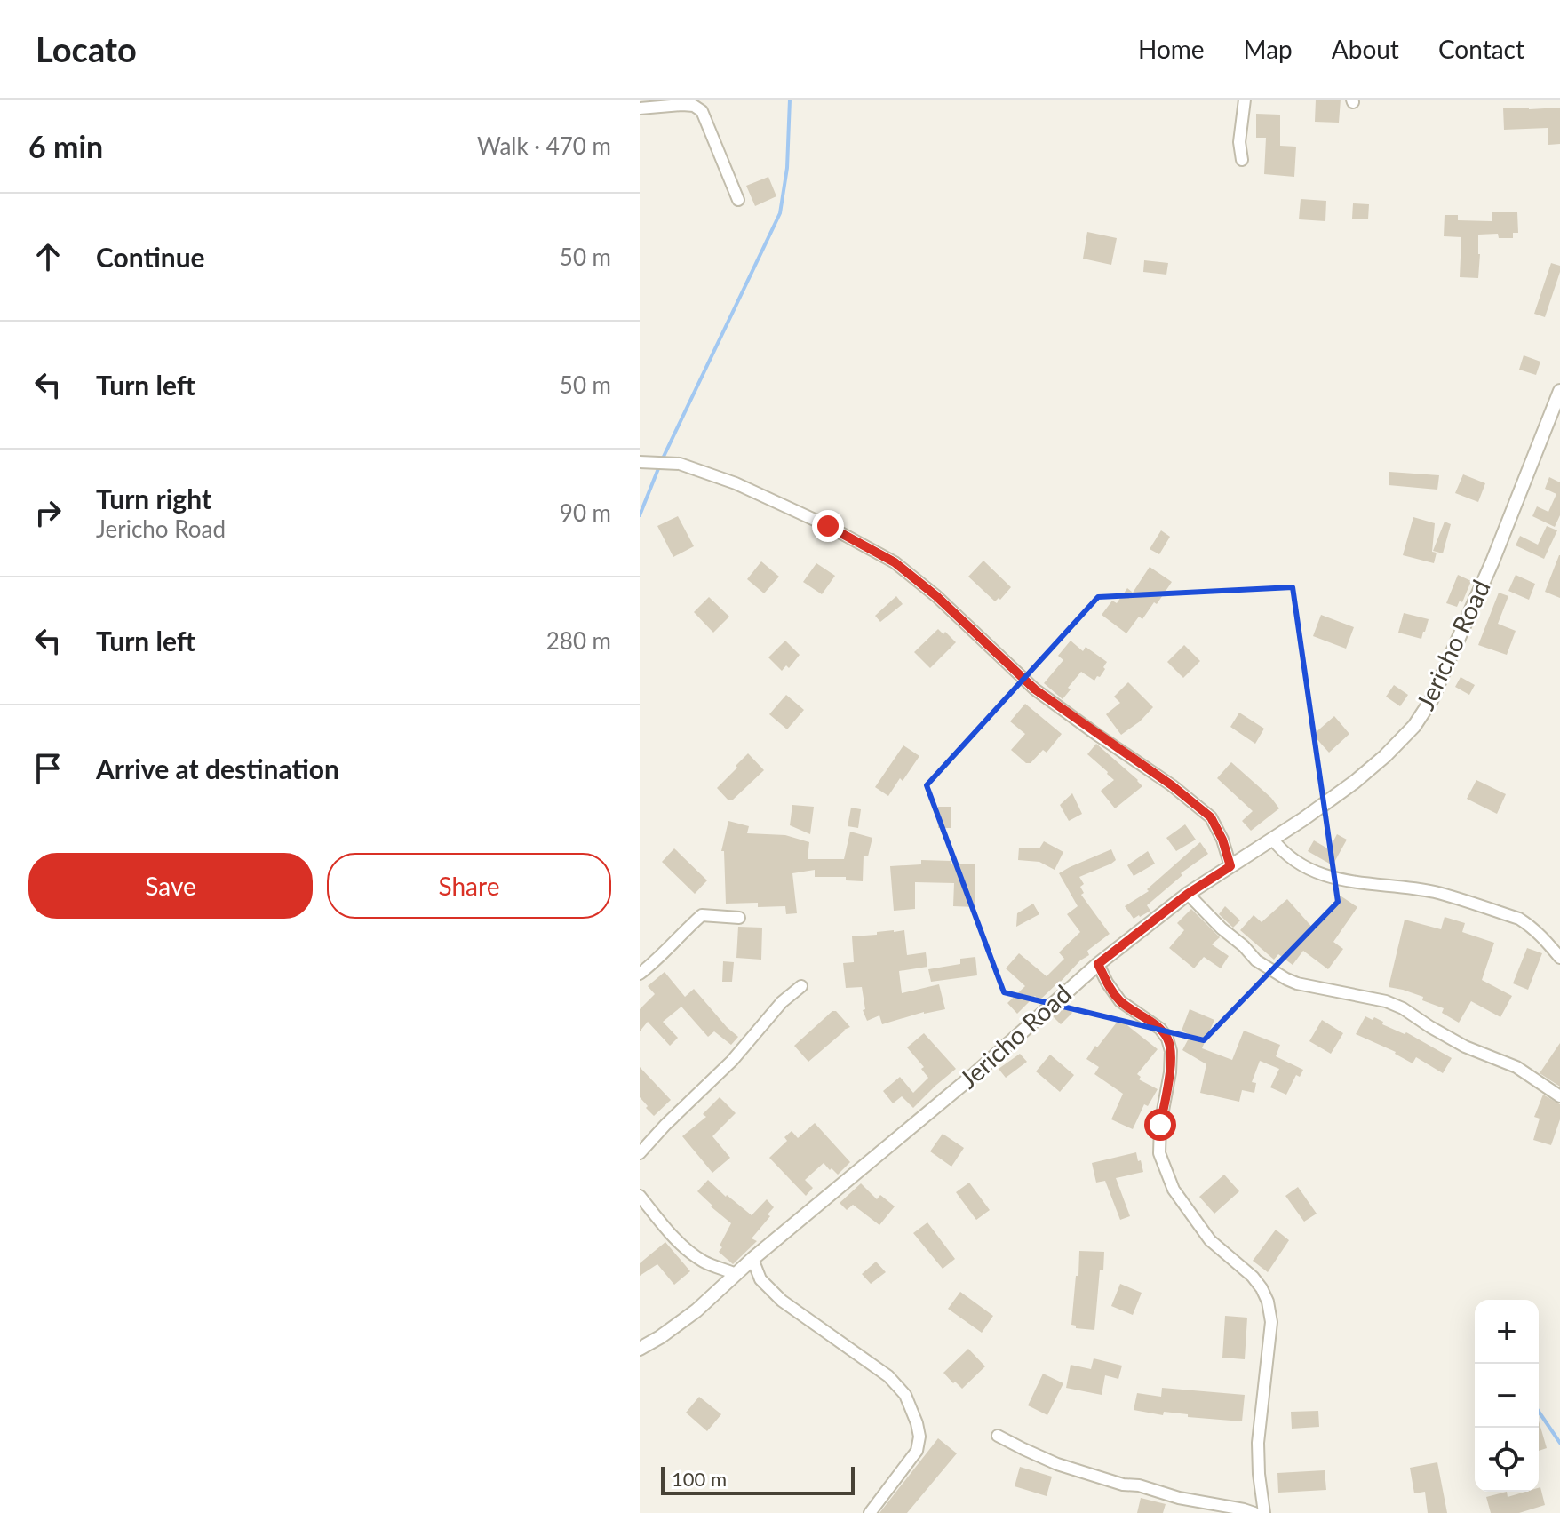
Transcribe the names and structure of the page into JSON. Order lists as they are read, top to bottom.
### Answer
{
  "streets": {
    "street": ["Jericho Road"]
  },
  "scale_bar": "100 m",
  "page": {
    "header": "Locato",
    "nav": [
      "Home",
      "Map",
      "About",
      "Contact"
    ],
    "heading": ["6 min", "Walk · 470 m"],
    "list": [
      ["Continue", "50 m"],
      ["Turn left", "50 m"],
      ["Turn right", "Jericho Road", "90 m"],
      ["Turn left", "280 m"],
      "Arrive at destination"
    ],
    "buttons": ["Save", "Share"],
    "map_buttons": ["+", "−"],
    "scale": "100 m"
  }
}
